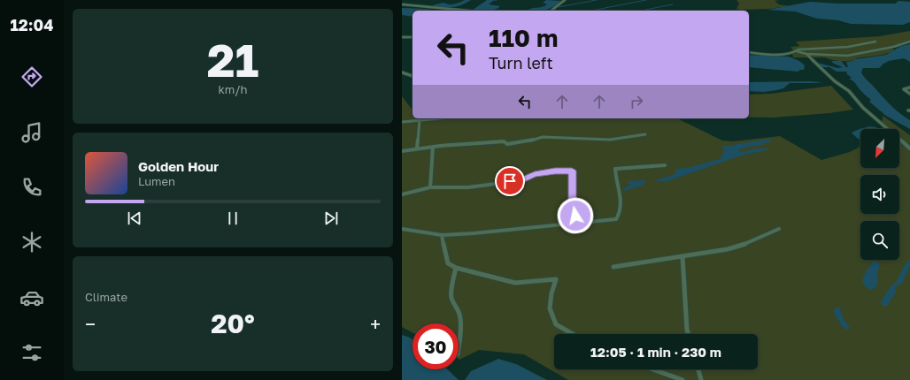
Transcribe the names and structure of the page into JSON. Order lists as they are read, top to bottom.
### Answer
{
  "north": "bottom left",
  "page": {
    "tabs": "12:04",
    "tile": [
      ["21", "km/h"],
      "Climate"
    ],
    "turn": ["110 m", "Turn left"],
    "song": ["Golden Hour", "Lumen"],
    "heat": ["−", "20°", "+"],
    "limit": "30",
    "trip": "12:05 · 1 min · 230 m"
  }
}
